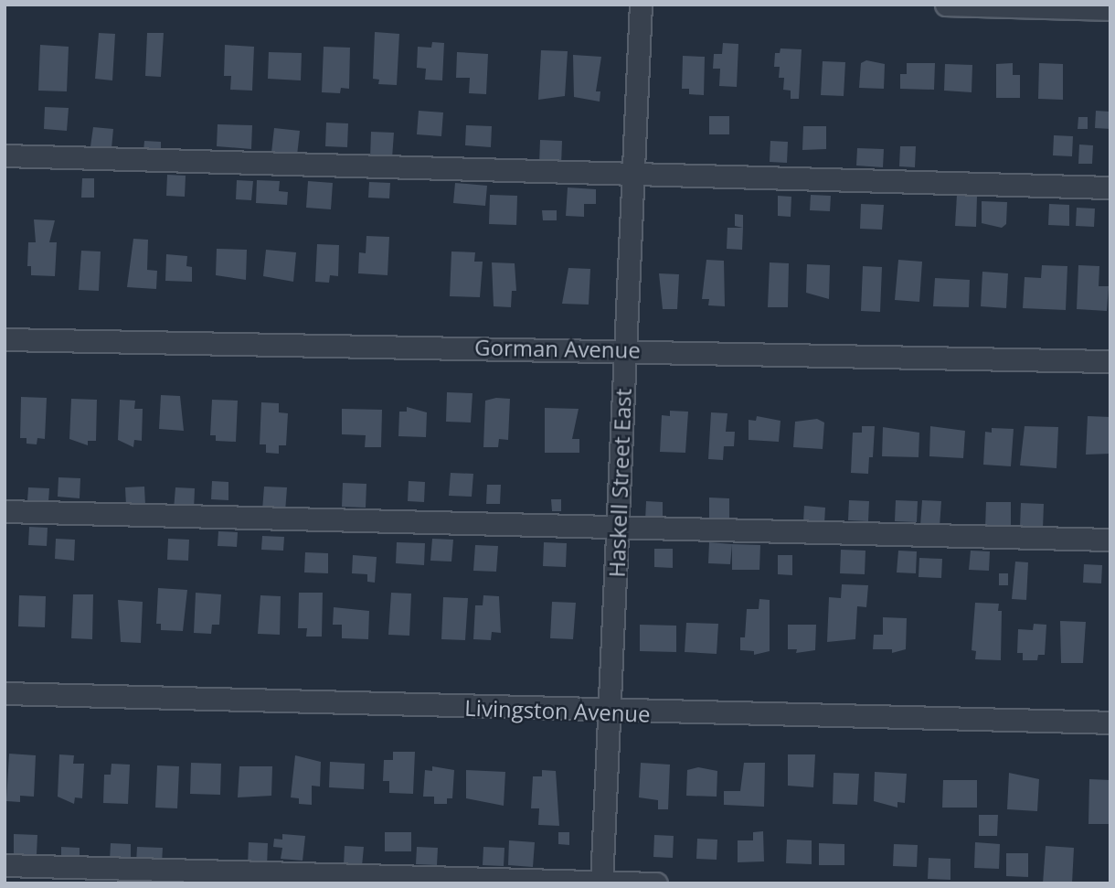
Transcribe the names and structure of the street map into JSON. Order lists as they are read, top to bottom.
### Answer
{
  "streets": {
    "street": ["Gorman Avenue", "Haskell Street East", "Livingston Avenue"]
  },
  "crossings": [
    ["Gorman Avenue", "Haskell Street East"],
    ["Haskell Street East", "Livingston Avenue"]
  ]
}
